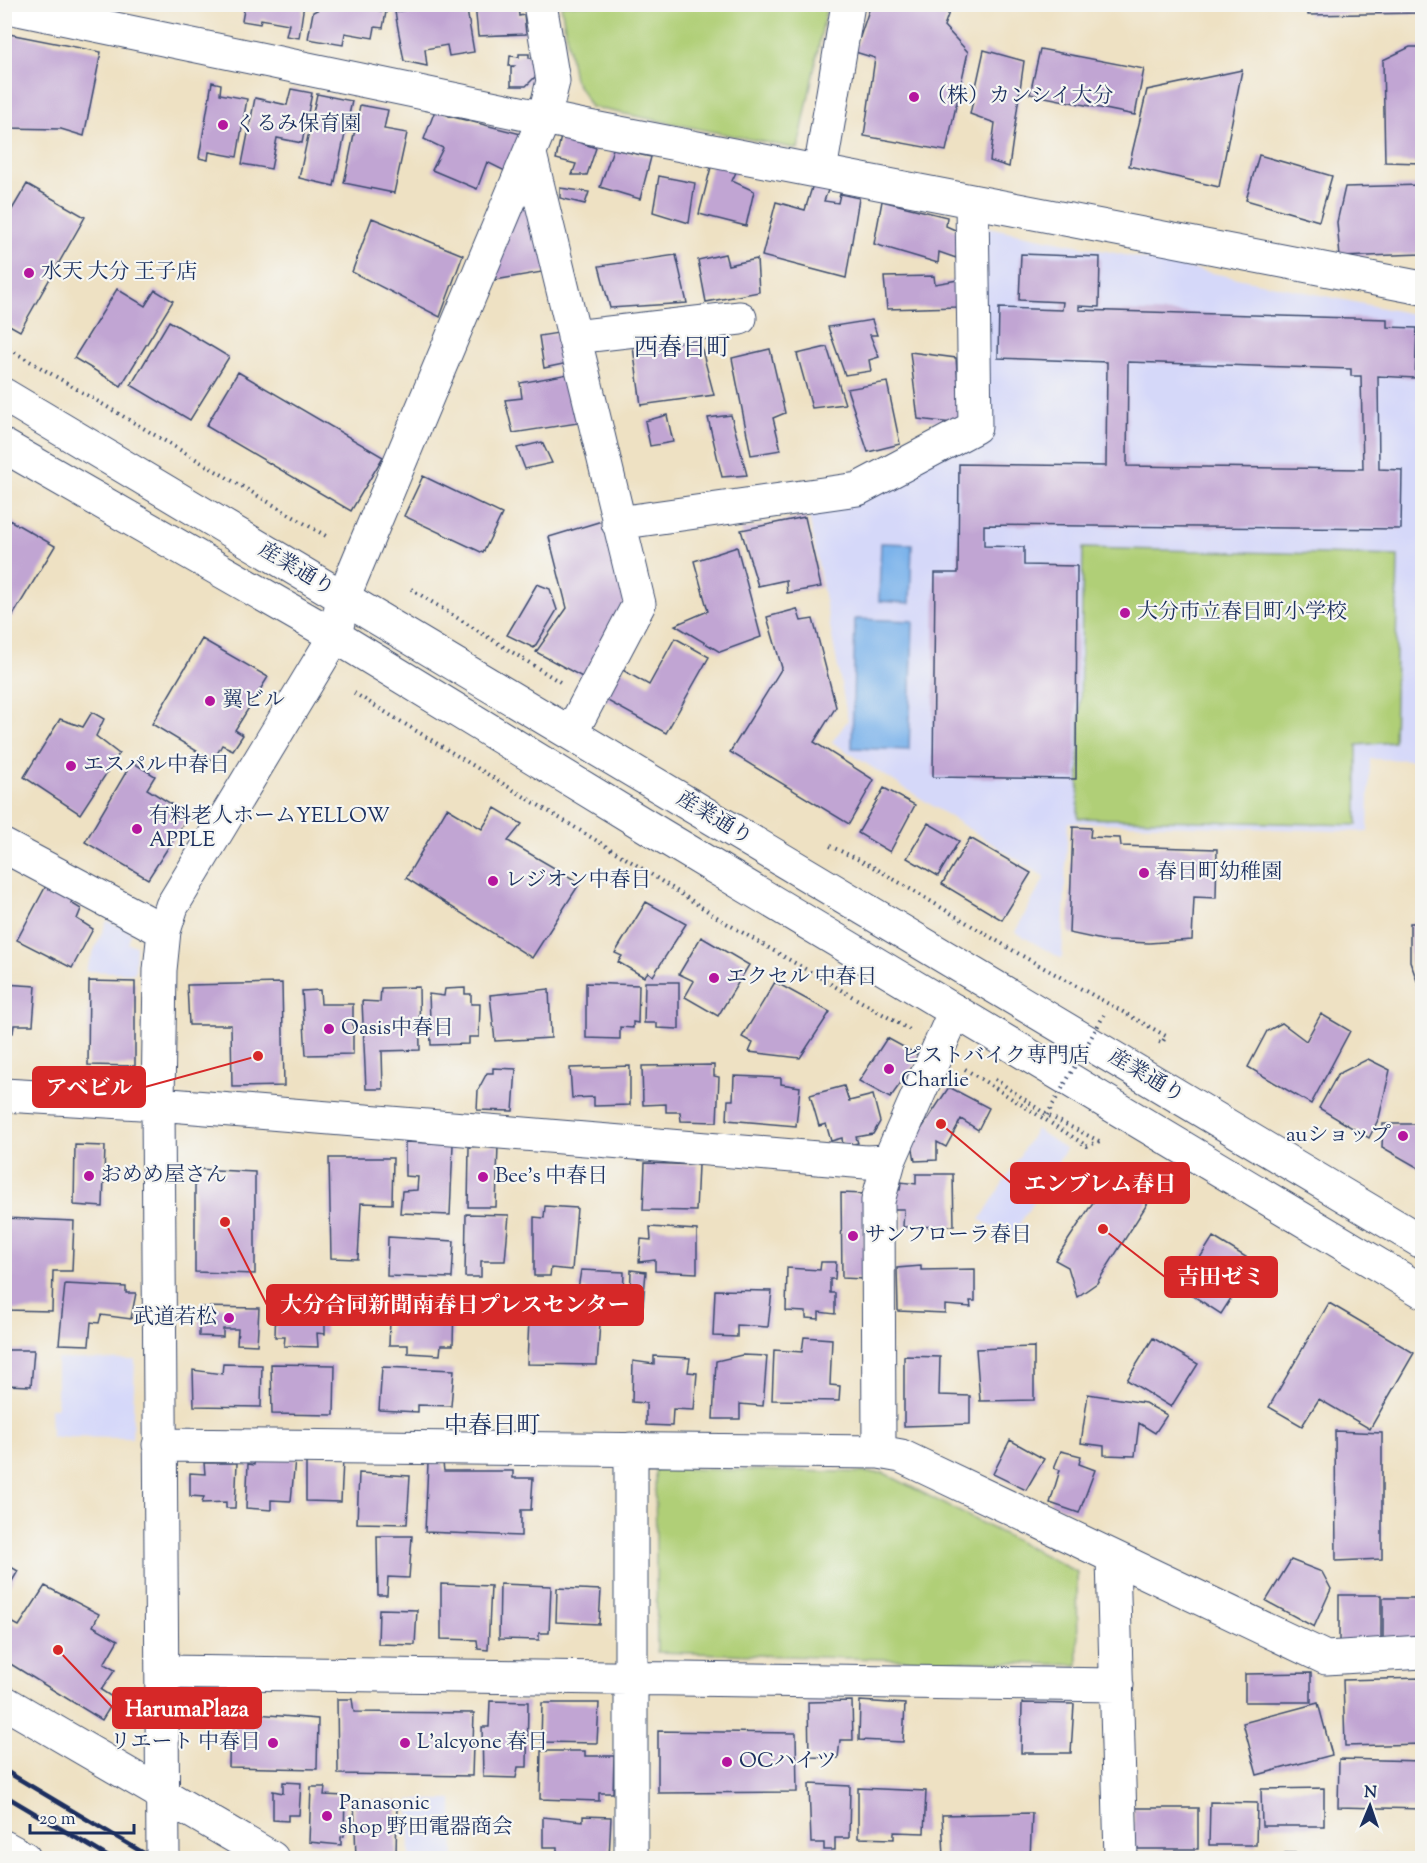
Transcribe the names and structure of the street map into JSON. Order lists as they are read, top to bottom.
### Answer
{
  "streets": {
    "main road": ["産業通り"]
  },
  "districts": ["西春日町", "中春日町"],
  "places": [
    "（株）カンシイ大分",
    "くるみ保育園",
    "水天 大分 王子店",
    "大分市立春日町小学校",
    "翼ビル",
    "エスパル中春日",
    "有料老人ホームYELLOW APPLE",
    "春日町幼稚園",
    "レジオン中春日",
    "エクセル 中春日",
    "Oasis中春日",
    "アベビル",
    "ピストバイク専門店 Charlie",
    "エンブレム春日",
    "auショップ",
    "おめめ屋さん",
    "Bee's 中春日",
    "大分合同新聞南春日プレスセンター",
    "吉田ゼミ",
    "サンフローラ春日",
    "武道若松",
    "HarumaPlaza",
    "リエート 中春日",
    "L'alcyone 春日",
    "OCハイツ",
    "Panasonic shop 野田電器商会"
  ],
  "scale_bar": "20 m",
  "north": "top"
}
